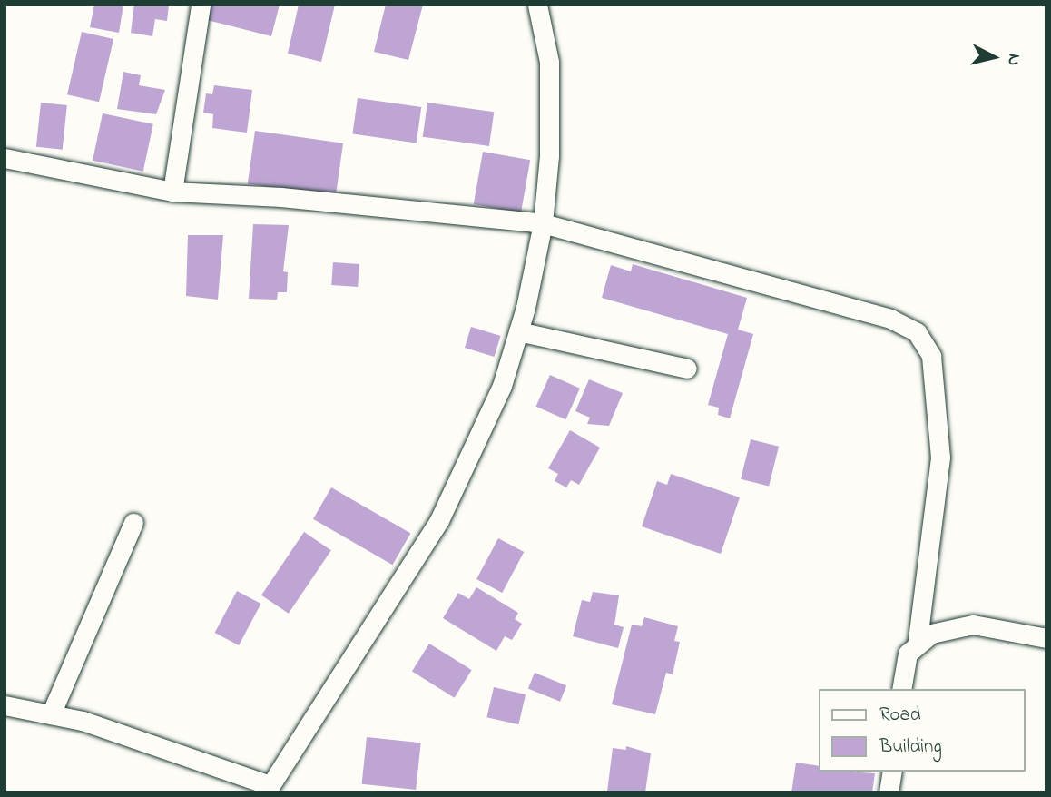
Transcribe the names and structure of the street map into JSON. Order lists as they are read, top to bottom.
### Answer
{
  "legend": ["Road", "Building"],
  "north": "right"
}
